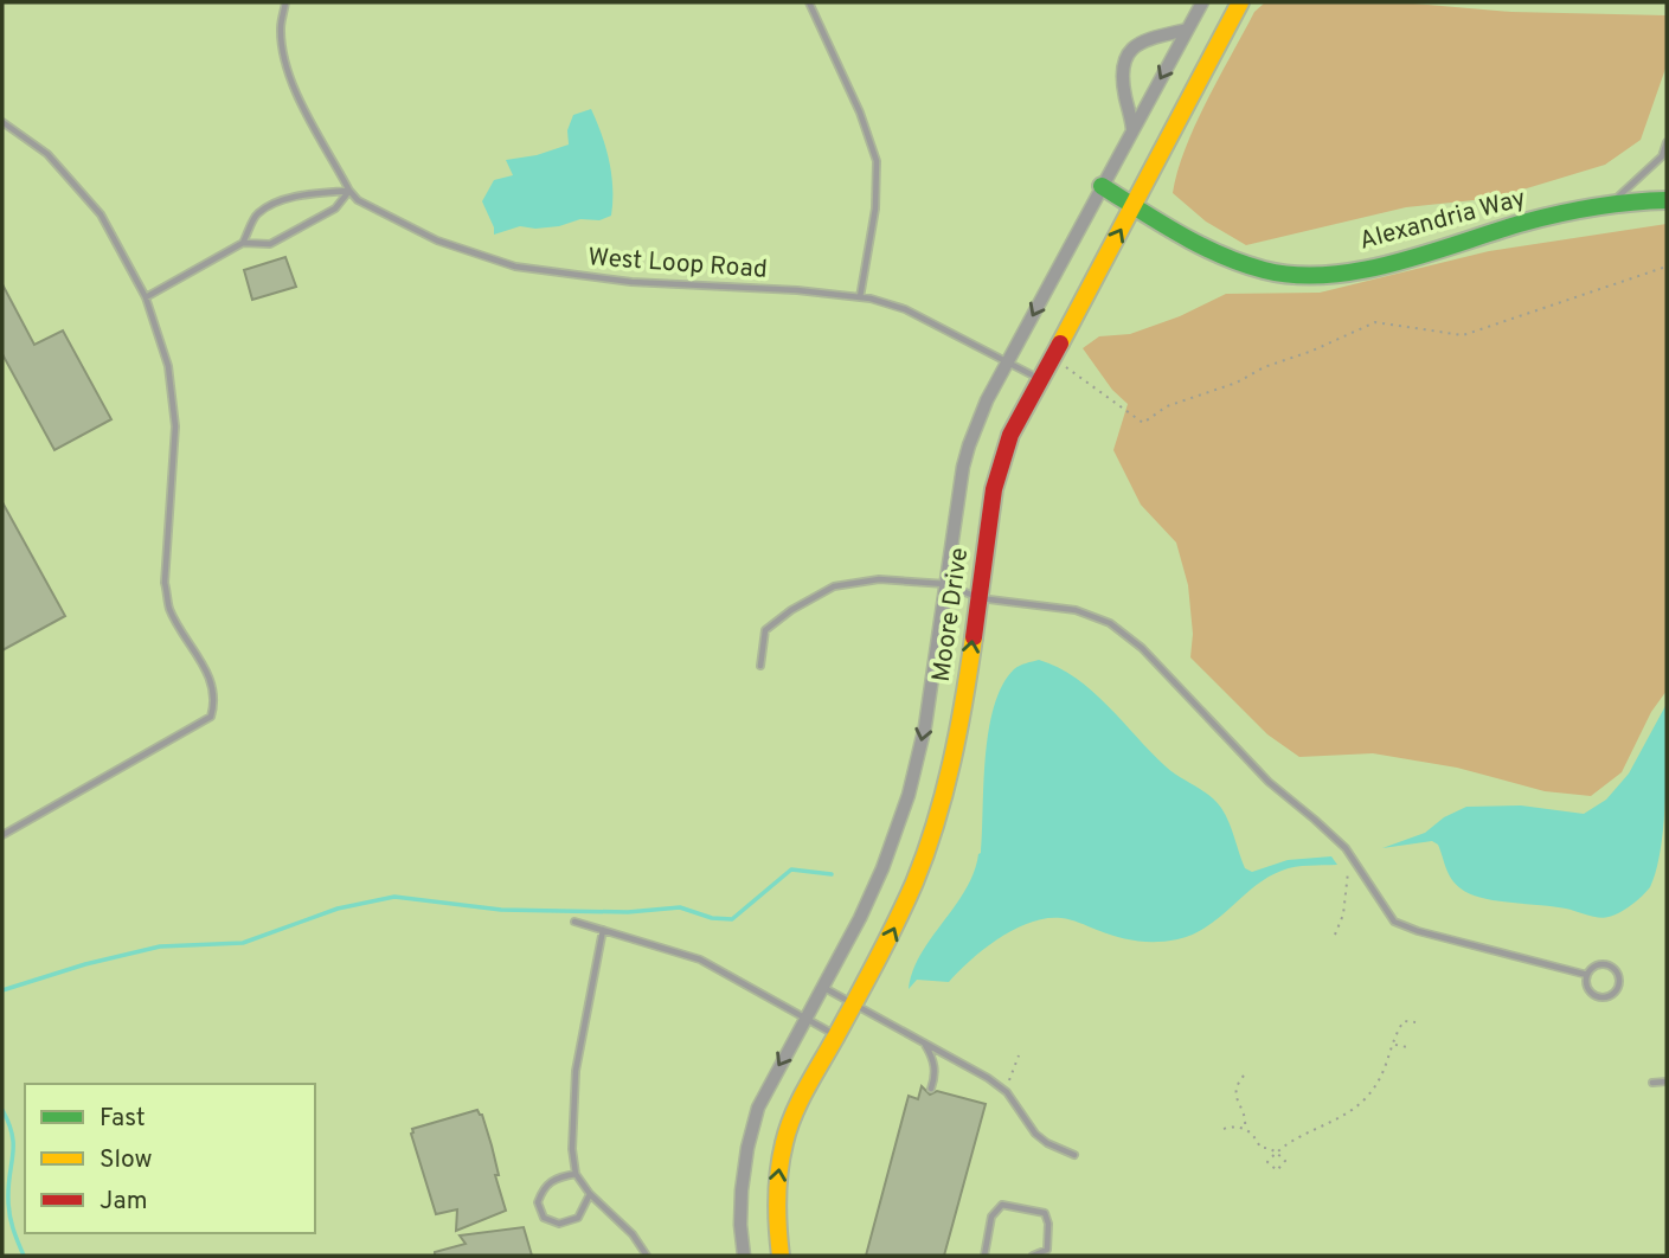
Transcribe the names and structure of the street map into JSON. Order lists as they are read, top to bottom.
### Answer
{
  "streets": {
    "street": ["Alexandria Way", "Moore Drive"],
    "lane": ["West Loop Road"]
  },
  "crossings": [
    ["Alexandria Way", "Moore Drive"],
    ["West Loop Road", "Moore Drive"]
  ],
  "legend": ["Fast", "Slow", "Jam"]
}
